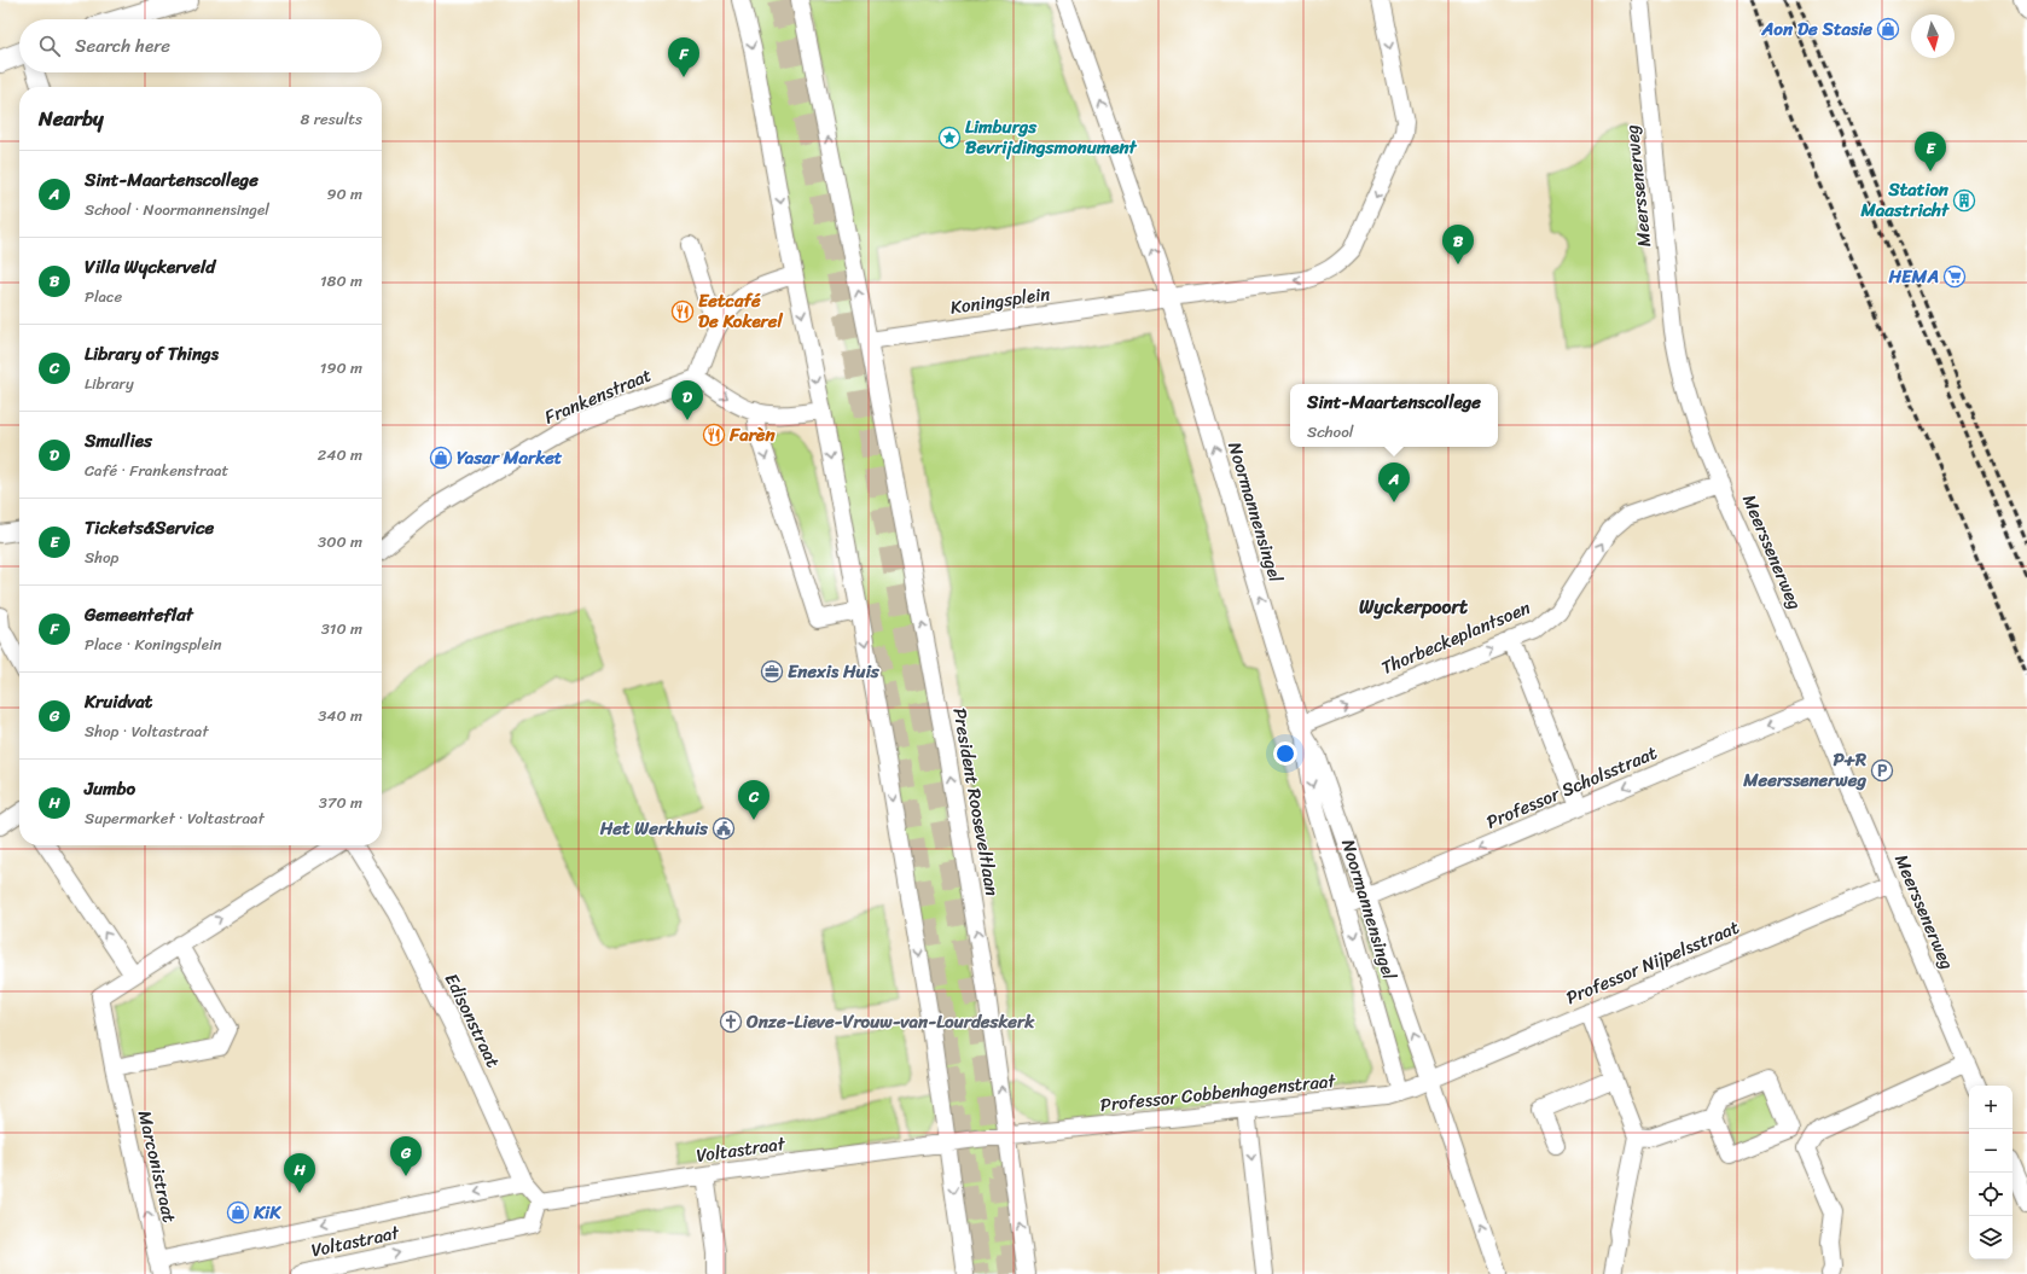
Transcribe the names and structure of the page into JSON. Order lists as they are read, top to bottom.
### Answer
{
  "streets": {
    "street": [
      "Meerssenerweg",
      "Koningsplein",
      "Frankenstraat",
      "Noormannensingel",
      "Thorbeckeplantsoen",
      "Professor Scholsstraat",
      "President Rooseveltlaan",
      "Professor Nijpelsstraat",
      "Edisonstraat",
      "Professor Cobbenhagenstraat",
      "Voltastraat",
      "Marconistraat"
    ]
  },
  "crossings": [
    ["Meerssenerweg", "Thorbeckeplantsoen"],
    ["Meerssenerweg", "Professor Scholsstraat"],
    ["Meerssenerweg", "Professor Nijpelsstraat"],
    ["Koningsplein", "Noormannensingel"],
    ["Koningsplein", "President Rooseveltlaan"],
    ["Noormannensingel", "Thorbeckeplantsoen"],
    ["Noormannensingel", "Professor Scholsstraat"],
    ["Noormannensingel", "Professor Nijpelsstraat"],
    ["Noormannensingel", "Professor Cobbenhagenstraat"],
    ["President Rooseveltlaan", "Professor Cobbenhagenstraat"],
    ["Professor Nijpelsstraat", "Professor Cobbenhagenstraat"],
    ["Edisonstraat", "Voltastraat"],
    ["Professor Cobbenhagenstraat", "Voltastraat"],
    ["Voltastraat", "Marconistraat"]
  ],
  "one_way": ["Thorbeckeplantsoen", "Professor Scholsstraat", "Marconistraat"],
  "districts": ["Wyckerpoort"],
  "places": {
    "shop": ["Aon De Stasie", "Yasar Market", "KiK"],
    "place": ["Limburgs Bevrijdingsmonument"],
    "building": ["Station Maastricht"],
    "supermarket": ["HEMA"],
    "restaurant": ["Eetcafé De Kokerel", "Farèn"],
    "office": ["Enexis Huis"],
    "parking": ["P+R Meerssenerweg"],
    "public building": ["Het Werkhuis"],
    "church": ["Onze-Lieve-Vrouw-van-Lourdeskerk"]
  },
  "north": "bottom",
  "page": {
    "search": "Search here",
    "pins": [
      "F",
      "E",
      "B",
      "D",
      "A",
      "C",
      "G",
      "H"
    ],
    "heading": ["Nearby", "8 results"],
    "list": [
      {
        "mark": "A",
        "name": "Sint-Maartenscollege",
        "note": "School · Noormannensingel",
        "value": "90 m"
      },
      {
        "mark": "B",
        "name": "Villa Wyckerveld",
        "note": "Place",
        "value": "180 m"
      },
      {
        "mark": "C",
        "name": "Library of Things",
        "note": "Library",
        "value": "190 m"
      },
      {
        "mark": "D",
        "name": "Smullies",
        "note": "Café · Frankenstraat",
        "value": "240 m"
      },
      {
        "mark": "E",
        "name": "Tickets&Service",
        "note": "Shop",
        "value": "300 m"
      },
      {
        "mark": "F",
        "name": "Gemeenteflat",
        "note": "Place · Koningsplein",
        "value": "310 m"
      },
      {
        "mark": "G",
        "name": "Kruidvat",
        "note": "Shop · Voltastraat",
        "value": "340 m"
      },
      {
        "mark": "H",
        "name": "Jumbo",
        "note": "Supermarket · Voltastraat",
        "value": "370 m"
      }
    ],
    "popup": ["Sint-Maartenscollege", "School"],
    "map_buttons": ["+", "−"]
  }
}
